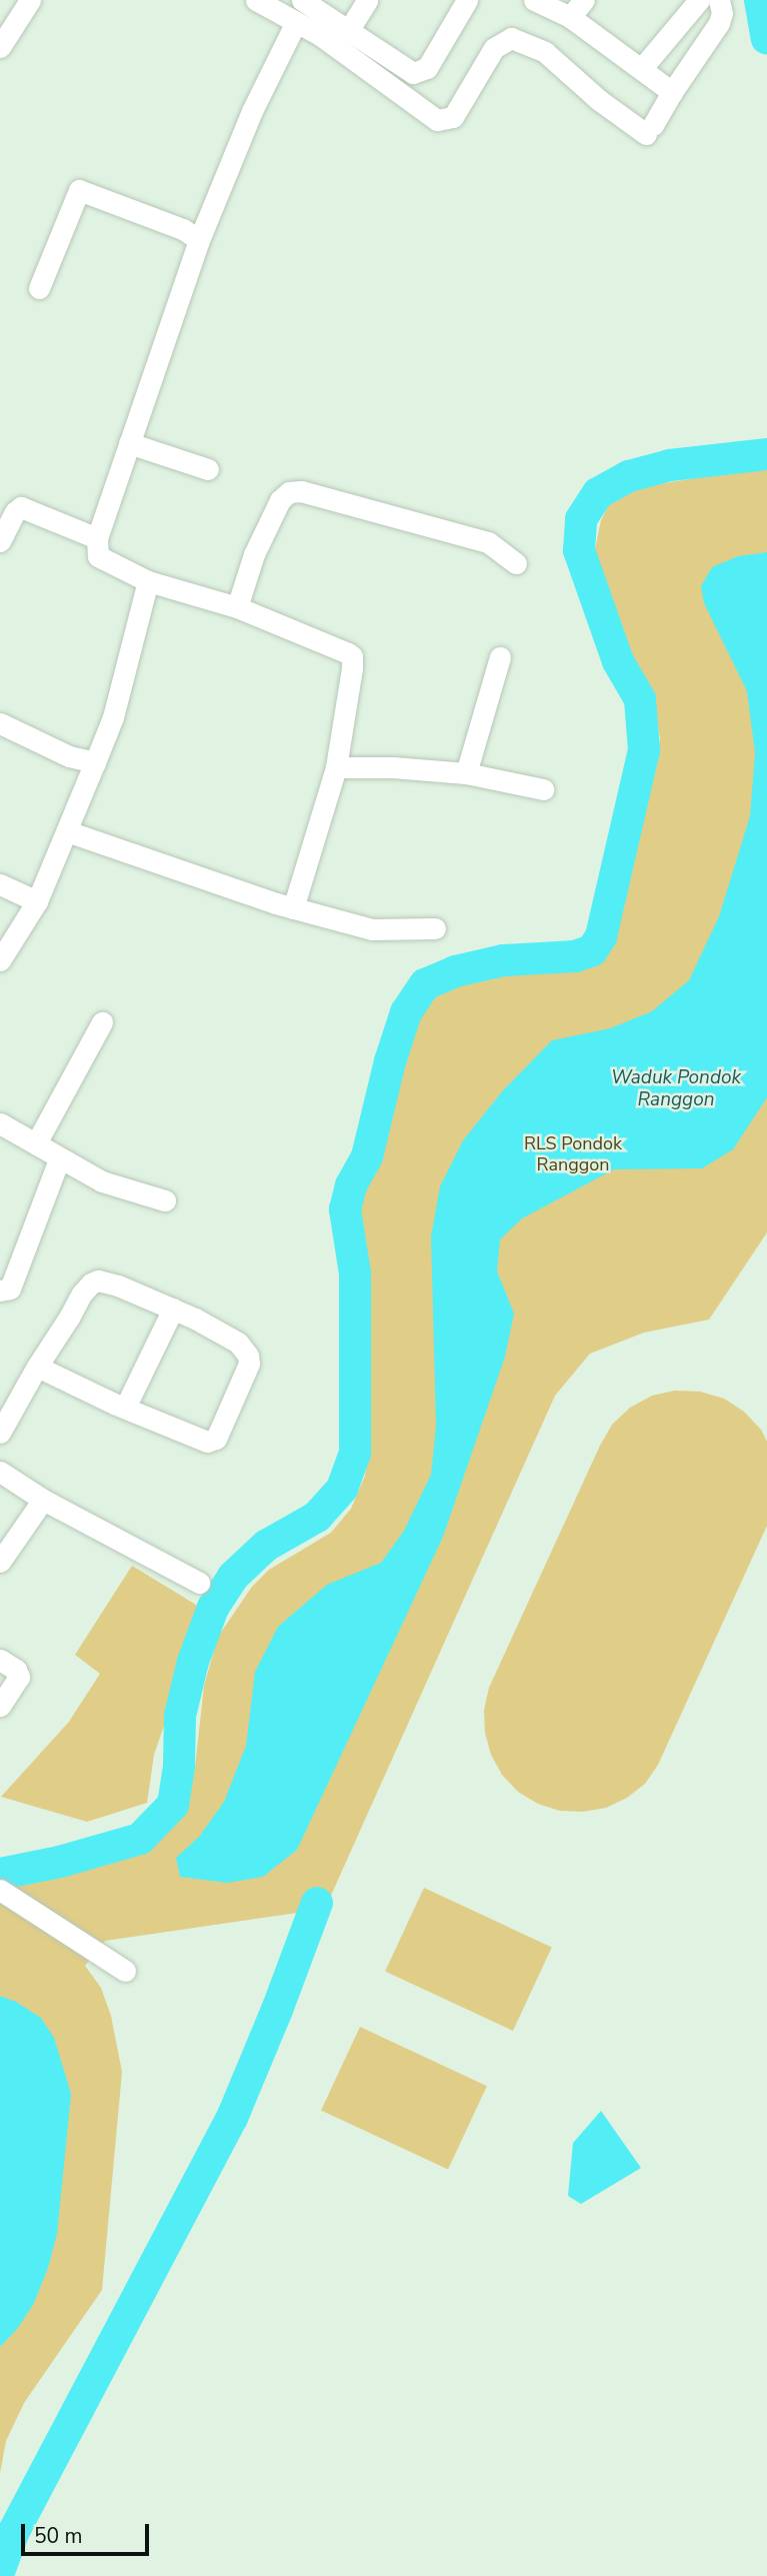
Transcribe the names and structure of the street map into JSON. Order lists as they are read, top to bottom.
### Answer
{
  "water": ["Waduk Pondok Ranggon"],
  "parks": ["RLS Pondok Ranggon"],
  "scale_bar": "50 m"
}
